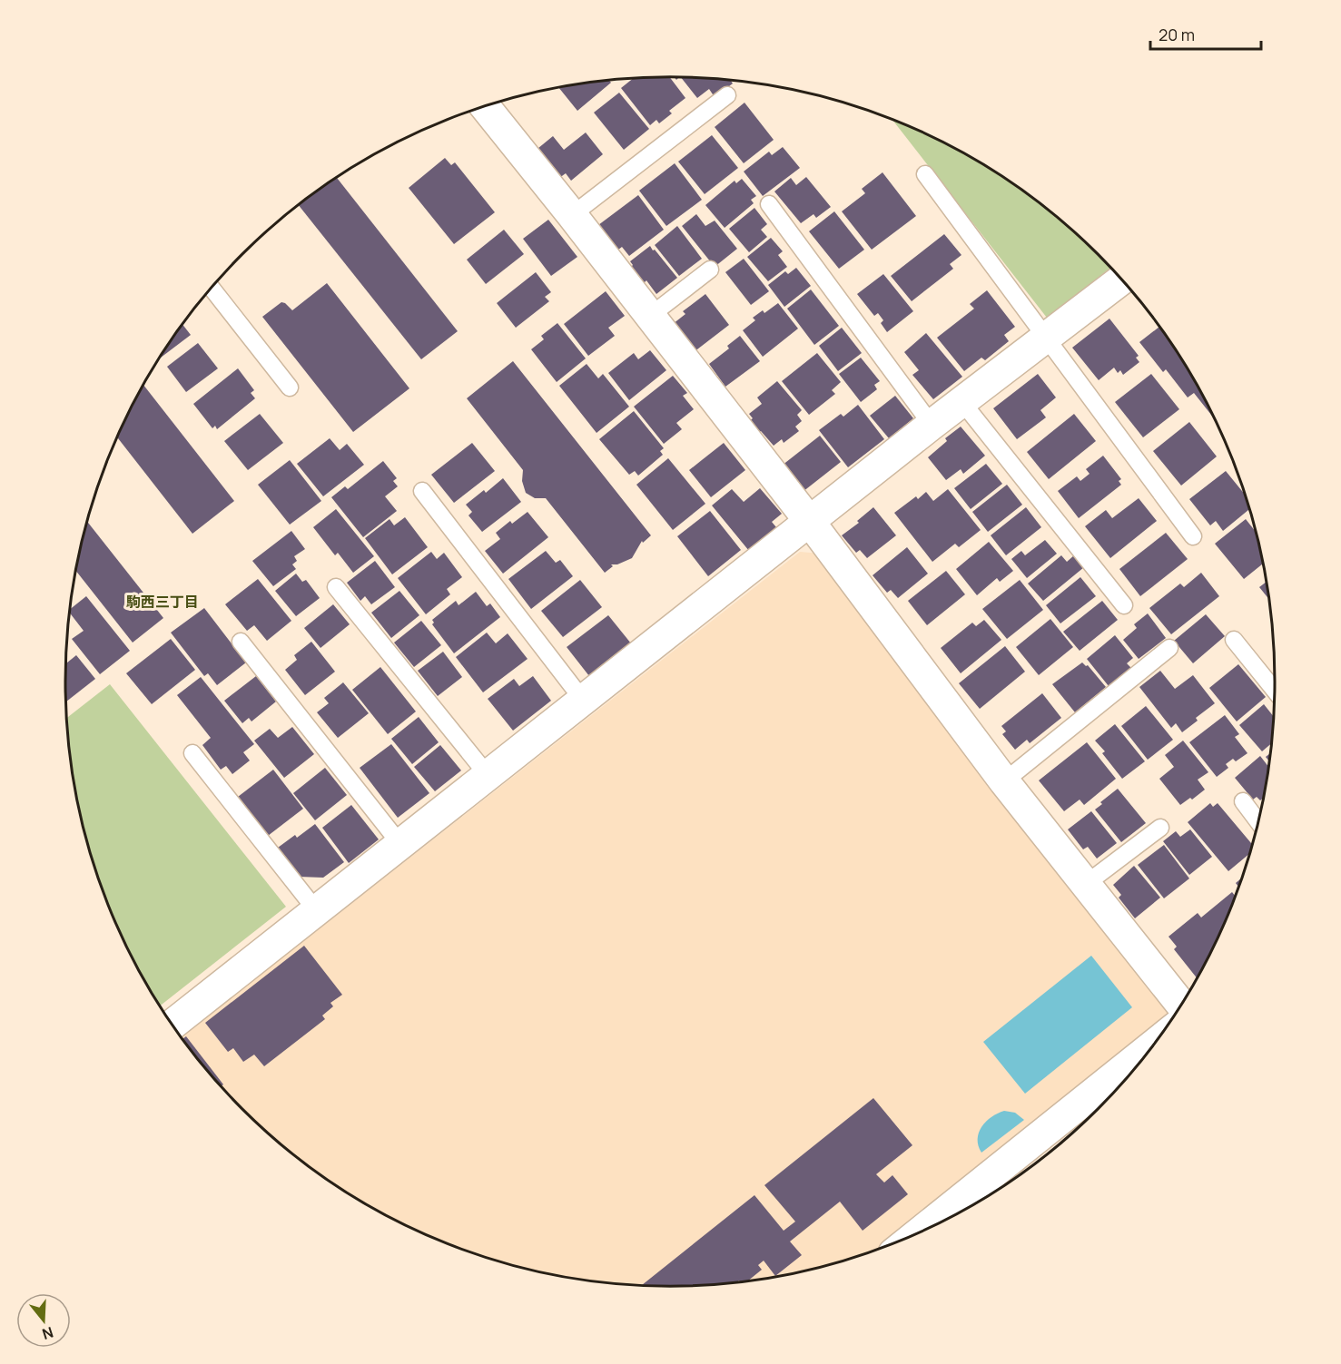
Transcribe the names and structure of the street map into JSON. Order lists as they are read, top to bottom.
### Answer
{
  "districts": ["駒西三丁目"],
  "scale_bar": "20 m",
  "north": "bottom"
}
